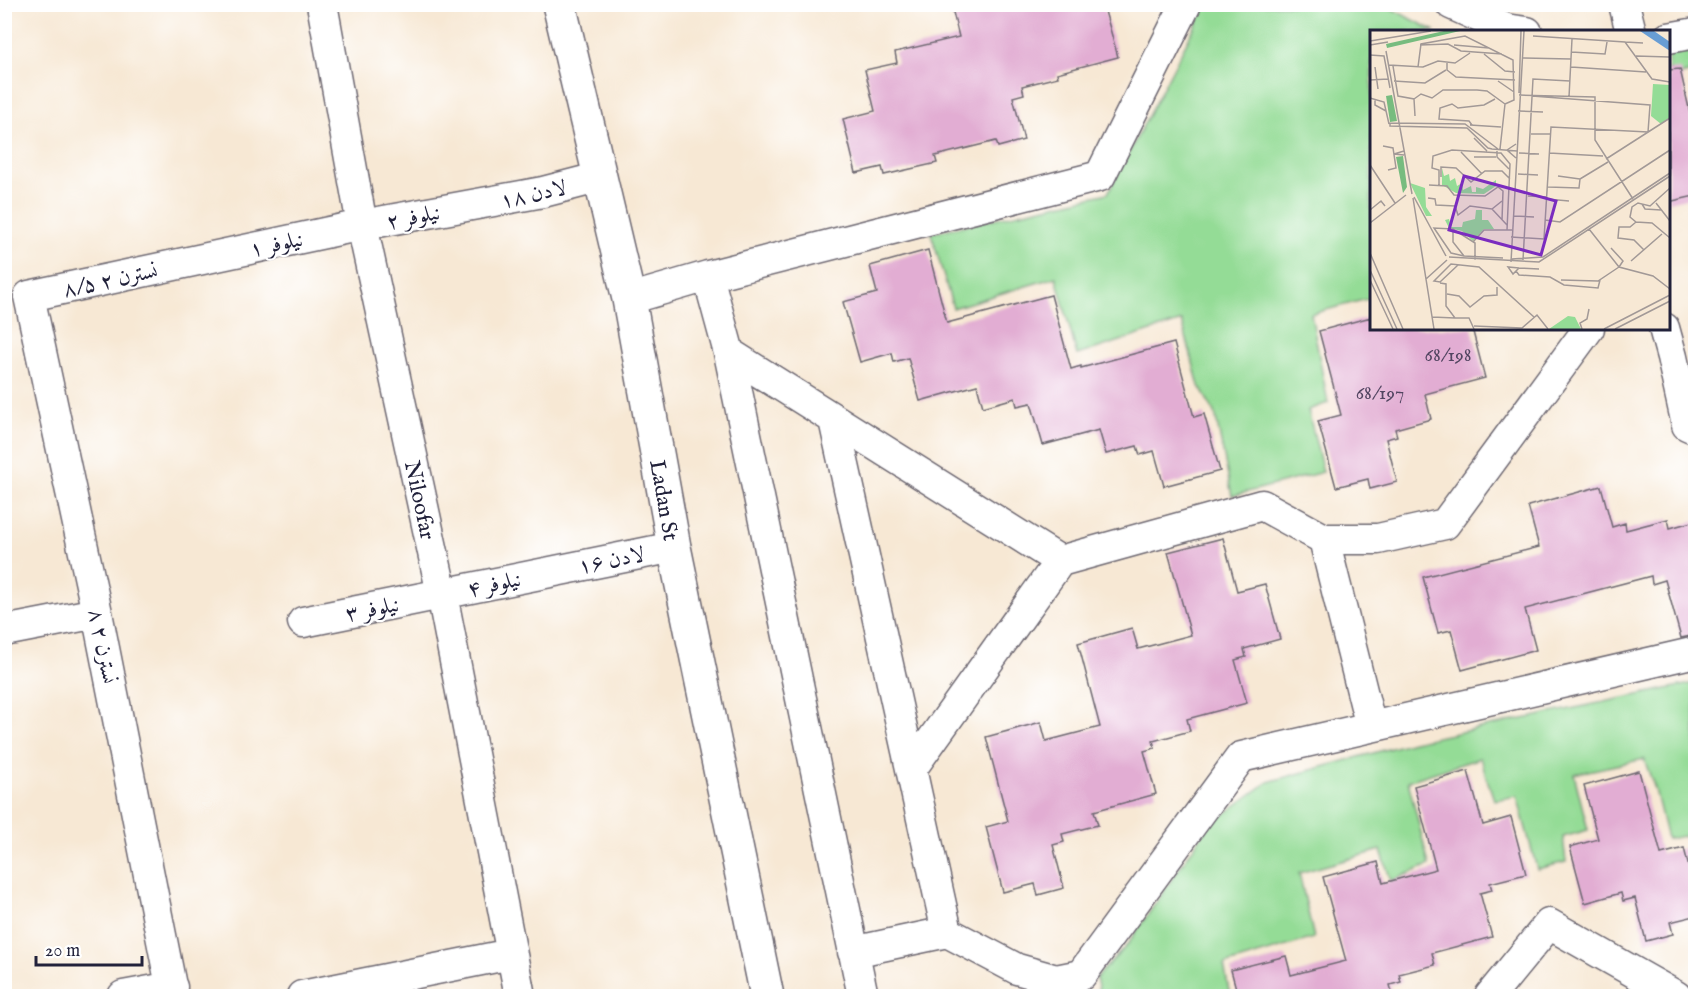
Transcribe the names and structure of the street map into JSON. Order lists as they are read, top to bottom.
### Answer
{
  "streets": {
    "street": [
      "۱۸ لادن",
      "۲ نیلوفر",
      "۱ نیلوفر",
      "۸/۵ نسترن ۲",
      "Niloofar",
      "Ladan St",
      "۱۶ لادن",
      "۴ نیلوفر",
      "۳ نیلوفر",
      "۸ نسترن ۲"
    ]
  },
  "crossings": [
    ["۱۸ لادن", "۲ نیلوفر"],
    ["۱۸ لادن", "Ladan St"],
    ["۲ نیلوفر", "۱ نیلوفر"],
    ["۲ نیلوفر", "Niloofar"],
    ["۱ نیلوفر", "۸/۵ نسترن ۲"],
    ["۱ نیلوفر", "Niloofar"],
    ["۸/۵ نسترن ۲", "۸ نسترن ۲"],
    ["Niloofar", "۴ نیلوفر"],
    ["Niloofar", "۳ نیلوفر"],
    ["Ladan St", "۱۶ لادن"],
    ["۱۶ لادن", "۴ نیلوفر"],
    ["۴ نیلوفر", "۳ نیلوفر"]
  ],
  "house_numbers": ["68/198", "68/197"],
  "scale_bar": "20 m"
}
